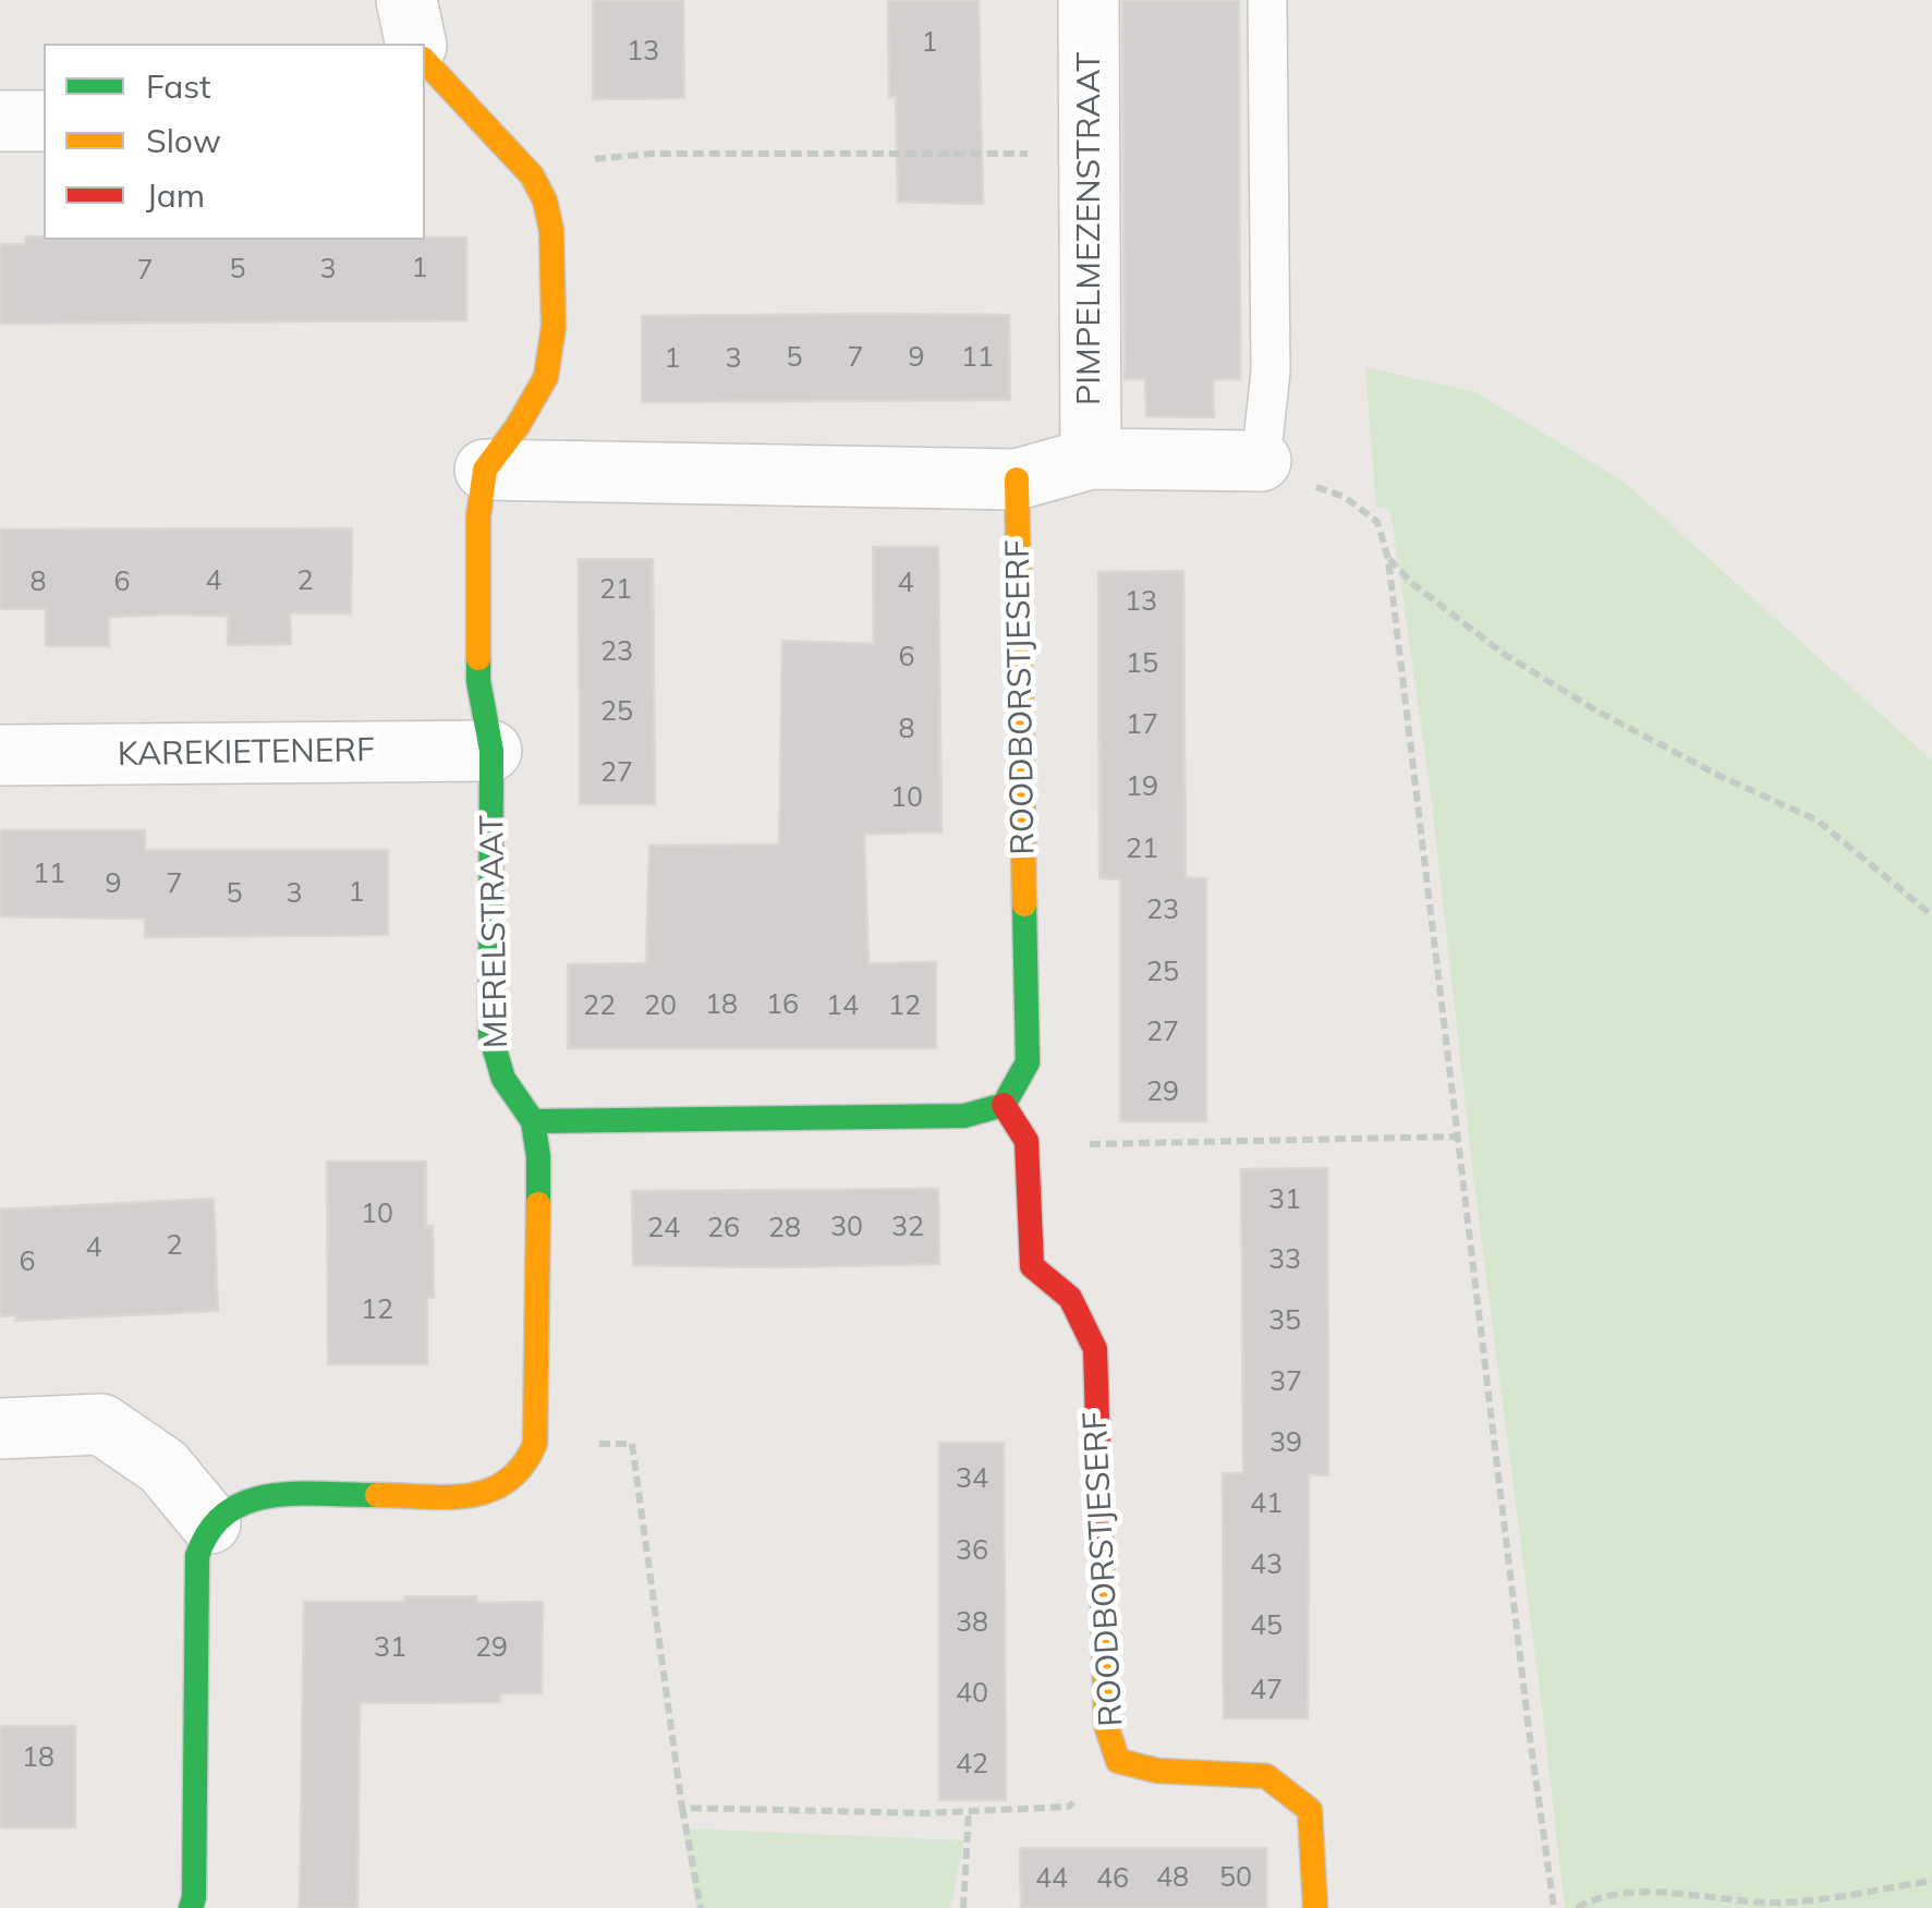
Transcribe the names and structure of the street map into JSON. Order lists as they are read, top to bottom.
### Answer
{
  "streets": {
    "street": [
      "PIMPELMEZENSTRAAT",
      "ROODBORSTJESERF",
      "KAREKIETENERF",
      "MERELSTRAAT"
    ]
  },
  "crossings": [
    ["KAREKIETENERF", "MERELSTRAAT"]
  ],
  "house_numbers": [
    "1",
    "13",
    "1",
    "5",
    "3",
    "7",
    "5",
    "7",
    "9",
    "11",
    "1",
    "3",
    "4",
    "2",
    "8",
    "6",
    "4",
    "21",
    "13",
    "23",
    "6",
    "15",
    "25",
    "17",
    "8",
    "27",
    "19",
    "10",
    "21",
    "11",
    "9",
    "7",
    "1",
    "5",
    "3",
    "23",
    "25",
    "18",
    "16",
    "22",
    "20",
    "14",
    "12",
    "27",
    "29",
    "31",
    "10",
    "30",
    "32",
    "24",
    "26",
    "28",
    "2",
    "4",
    "33",
    "6",
    "12",
    "35",
    "37",
    "39",
    "34",
    "41",
    "36",
    "43",
    "38",
    "45",
    "31",
    "29",
    "47",
    "40",
    "18",
    "42",
    "48",
    "50",
    "44",
    "46"
  ],
  "legend": ["Fast", "Slow", "Jam"]
}
